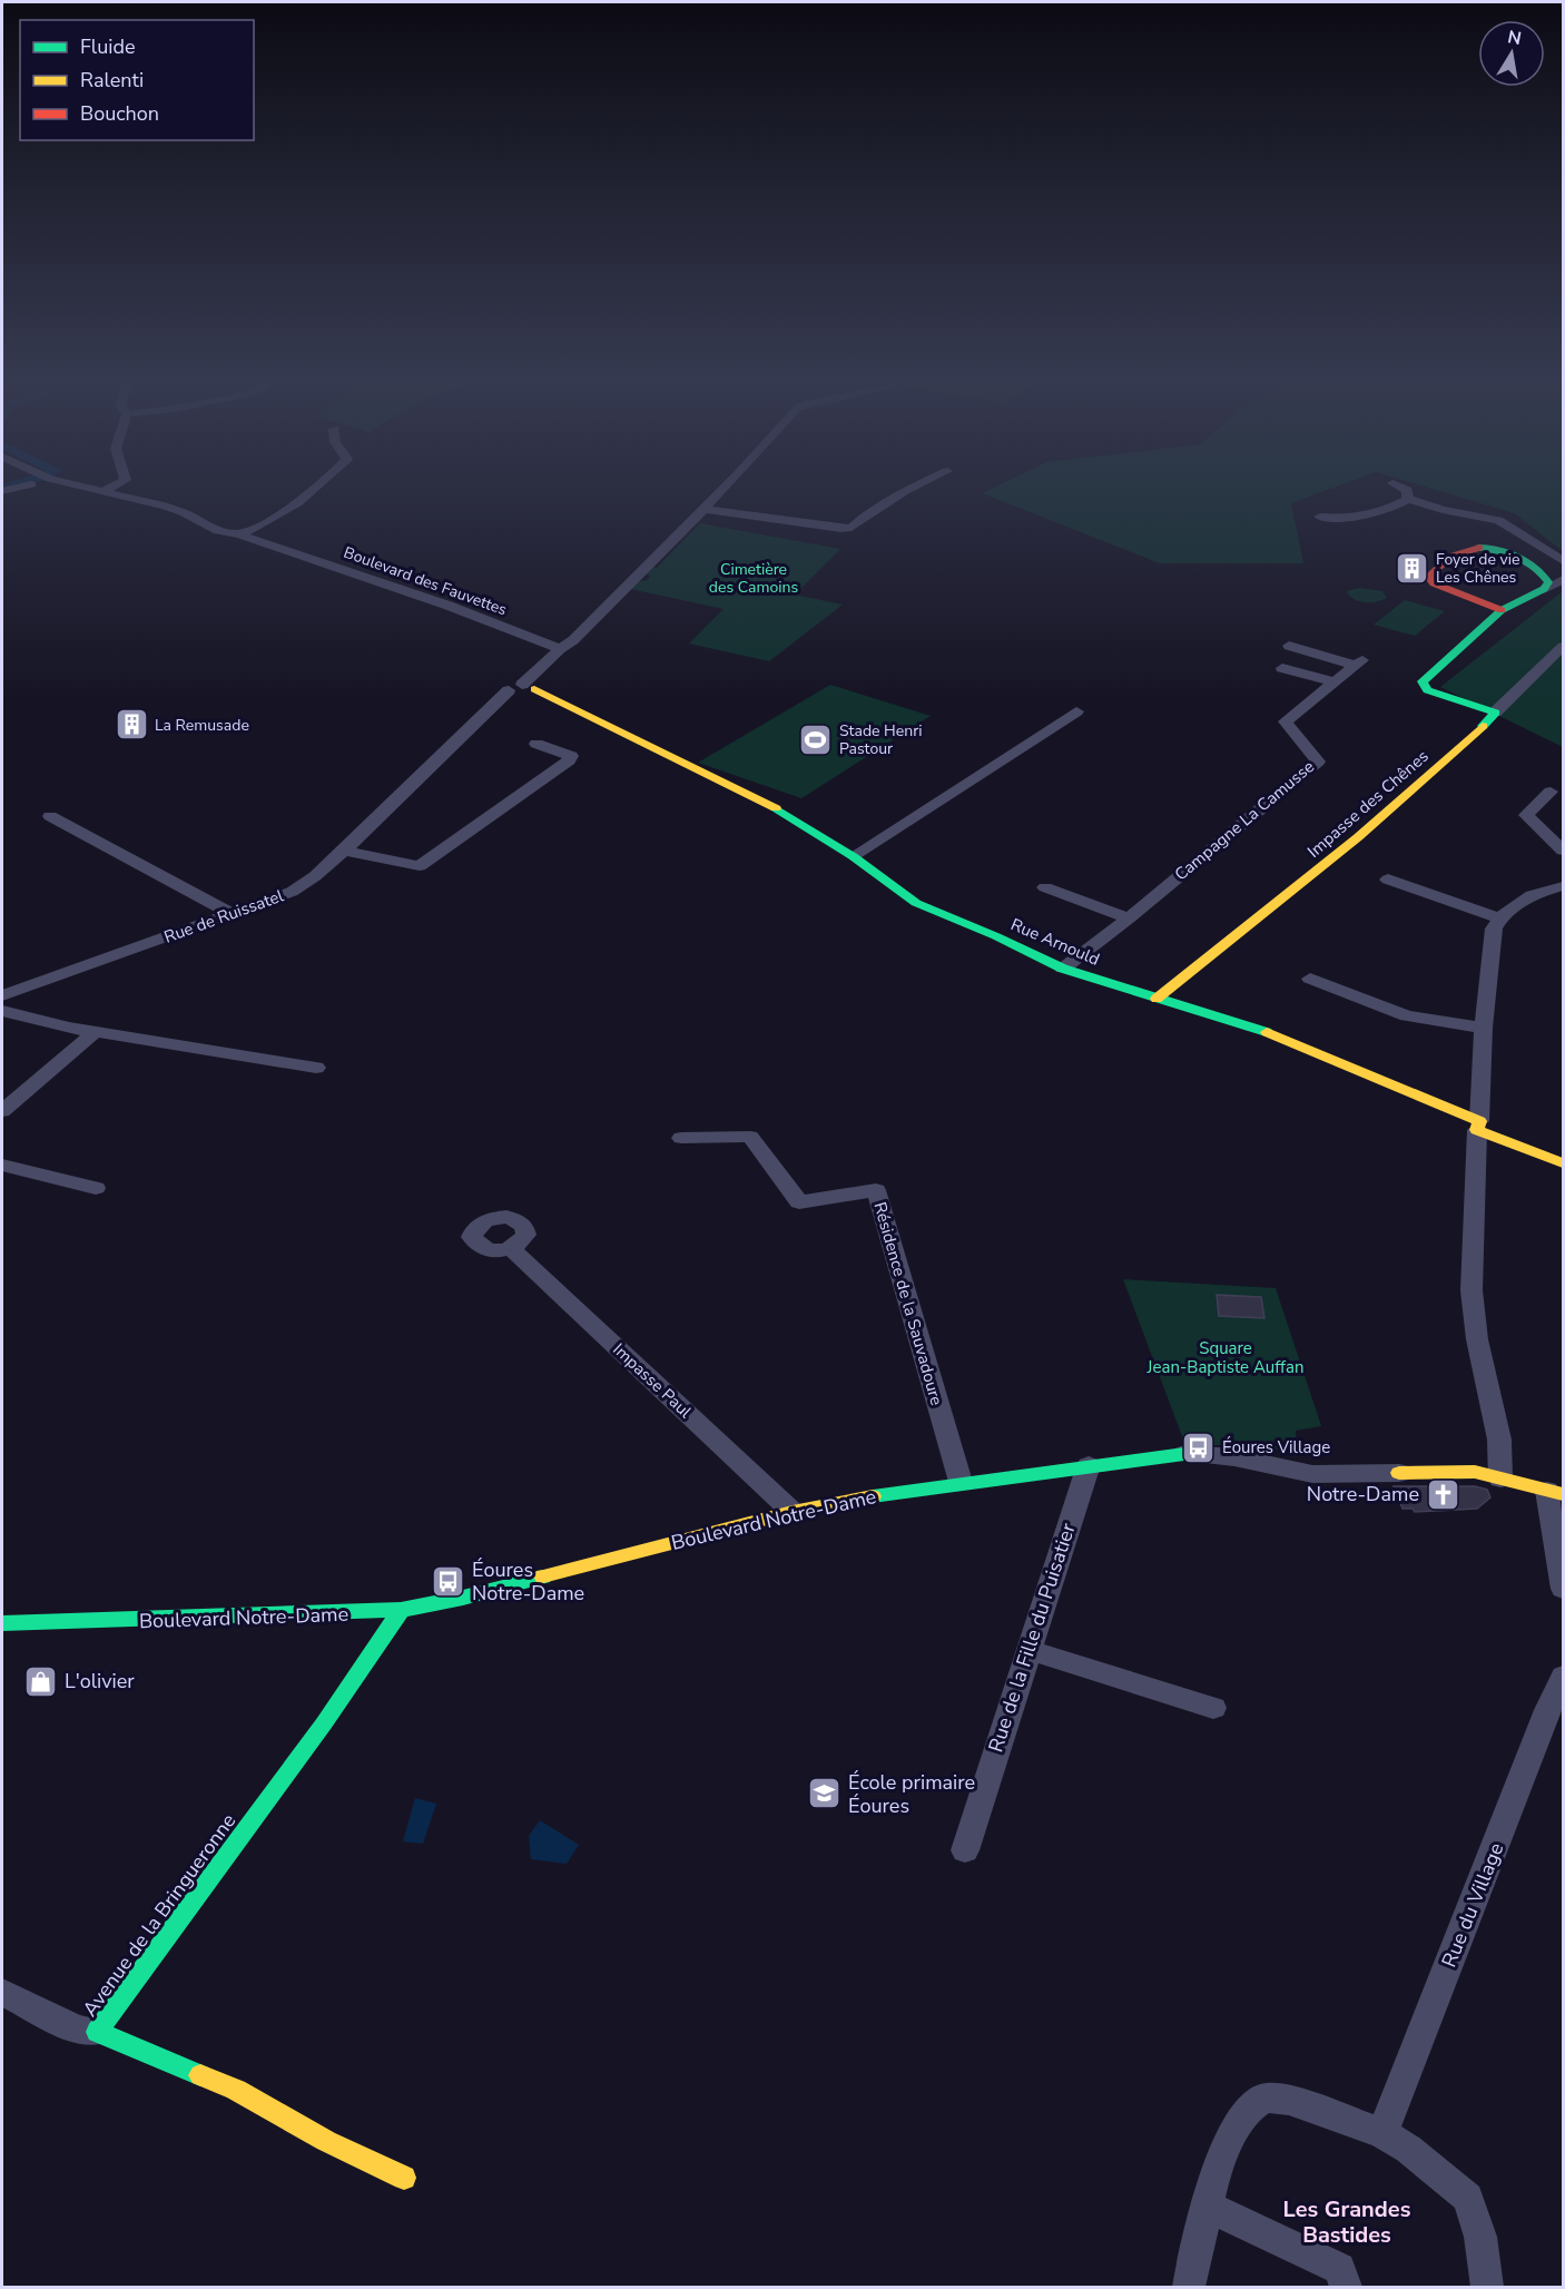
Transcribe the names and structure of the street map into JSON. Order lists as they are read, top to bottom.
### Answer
{
  "streets": {
    "street": [
      "Boulevard des Fauvettes",
      "Impasse des Chênes",
      "Campagne La Camusse",
      "Rue de Ruissatel",
      "Rue Arnould",
      "Résidence de la Sauvadoure",
      "Impasse Paul",
      "Boulevard Notre-Dame",
      "Rue de la Fille du Puisatier",
      "Rue du Village",
      "Avenue de la Bringueronne"
    ]
  },
  "crossings": [
    ["Impasse des Chênes", "Rue Arnould"],
    ["Campagne La Camusse", "Rue Arnould"],
    ["Rue de Ruissatel", "Rue Arnould"],
    ["Résidence de la Sauvadoure", "Boulevard Notre-Dame"],
    ["Impasse Paul", "Boulevard Notre-Dame"],
    ["Boulevard Notre-Dame", "Rue de la Fille du Puisatier"],
    ["Boulevard Notre-Dame", "Avenue de la Bringueronne"]
  ],
  "districts": ["Les Grandes Bastides"],
  "parks": ["Cimetière des Camoins", "Square Jean-Baptiste Auffan"],
  "places": {
    "building": ["Foyer de vie Les Chênes", "La Remusade"],
    "sports": ["Stade Henri Pastour"],
    "bus stop": ["Éoures Village", "Éoures Notre-Dame"],
    "church": ["Notre-Dame"],
    "shop": ["L'olivier"],
    "school or university": ["École primaire Éoures"]
  },
  "legend": ["Fluide", "Ralenti", "Bouchon"],
  "north": "top"
}
